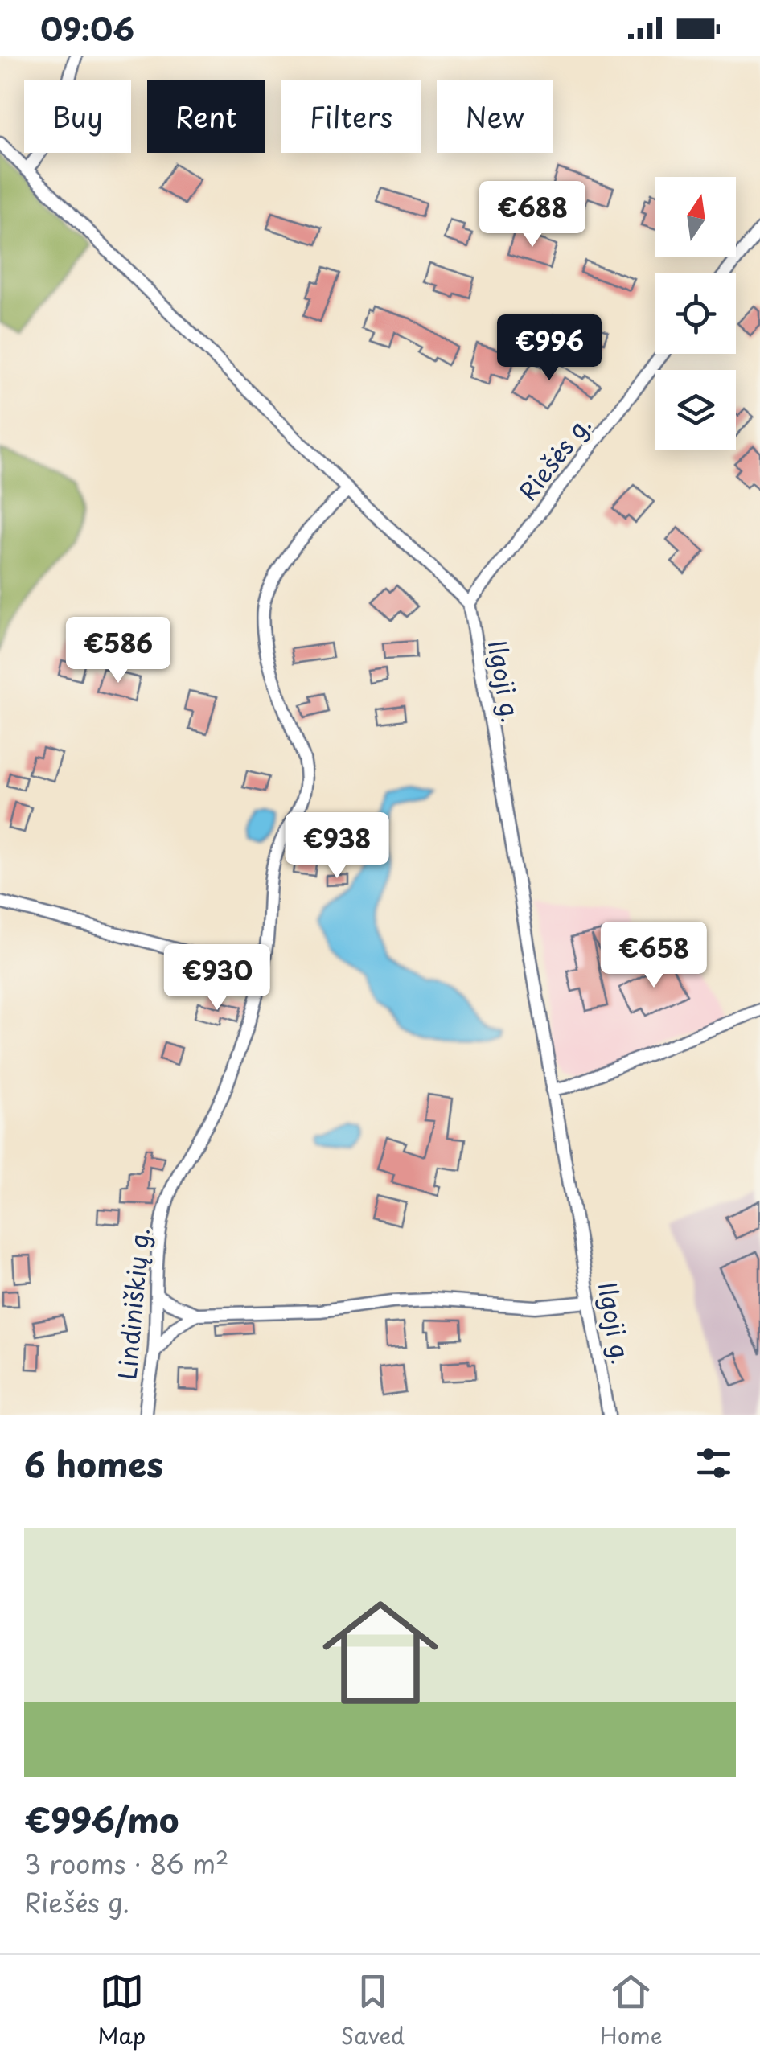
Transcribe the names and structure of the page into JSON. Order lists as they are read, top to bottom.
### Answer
{
  "streets": {
    "street": ["Riešės g.", "Ilgoji g.", "Lindiniškių g."]
  },
  "crossings": [
    ["Riešės g.", "Ilgoji g."]
  ],
  "north": "top",
  "page": {
    "status": "09:06",
    "chip": [
      "Buy",
      "Rent",
      "Filters",
      "New"
    ],
    "price": [
      "€688",
      "€996",
      "€586",
      "€938",
      "€658",
      "€930"
    ],
    "heading": "6 homes",
    "list": [
      {
        "name": "€996/mo",
        "note": "3 rooms · 86 m² · Riešės g."
      }
    ],
    "tabs": ["Map", "Saved", "Home"]
  }
}
